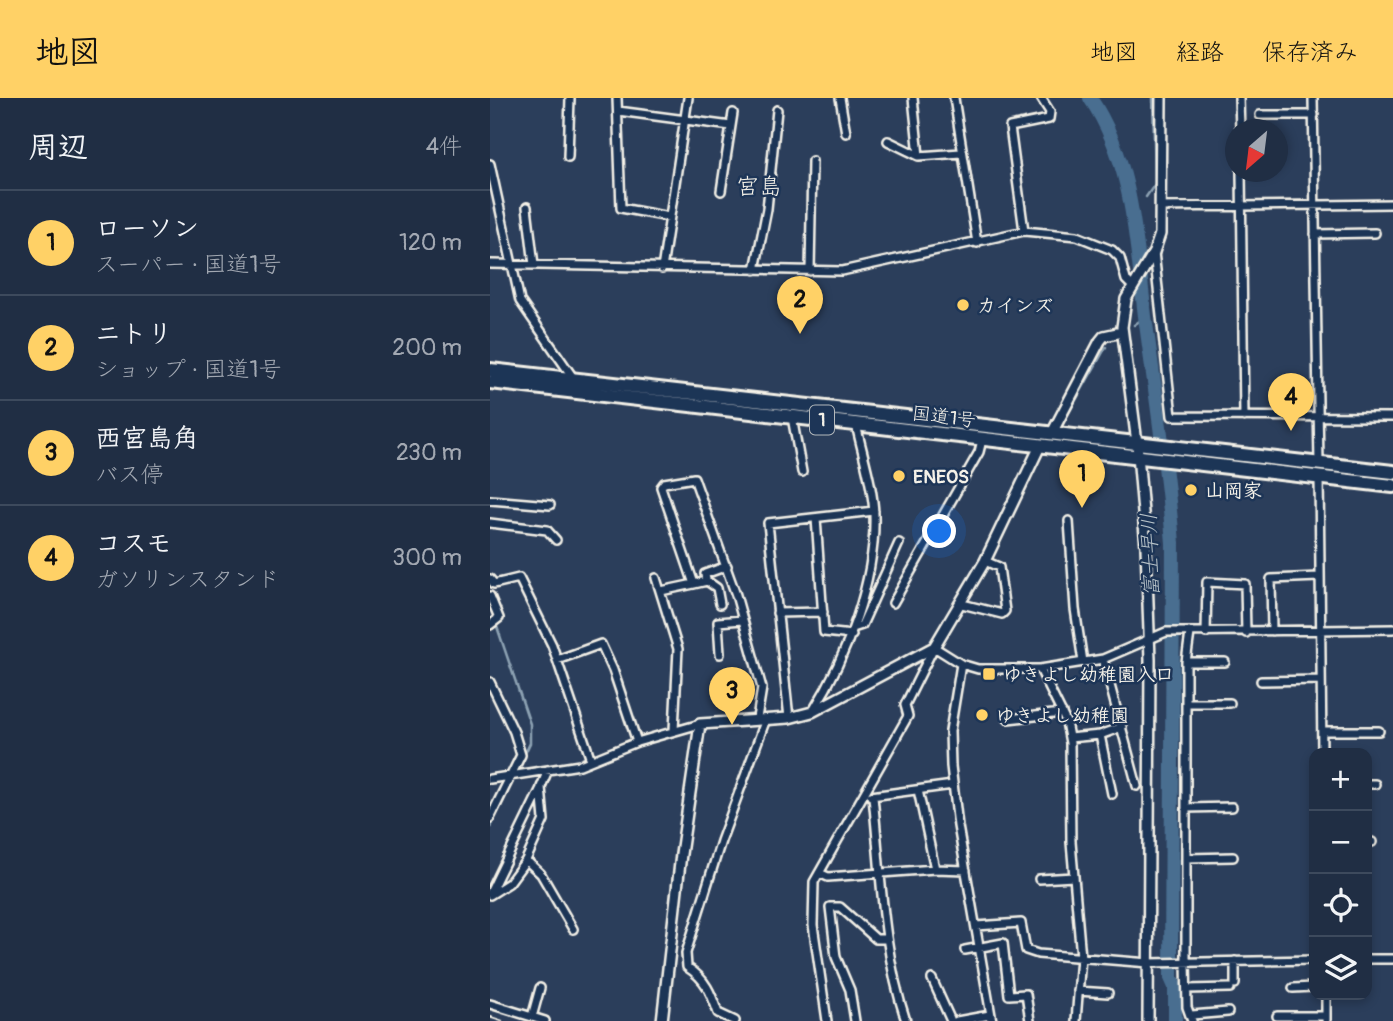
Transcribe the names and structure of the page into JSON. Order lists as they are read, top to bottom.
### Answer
{
  "streets": {
    "highway": ["国道1号", "1"]
  },
  "districts": ["宮島"],
  "water": ["富士早川"],
  "places": {
    "other": [
      "カインズ",
      "ENEOS",
      "山岡家",
      "ゆきよし幼稚園"
    ],
    "transit": ["ゆきよし幼稚園入口"]
  },
  "north": "bottom left",
  "page": {
    "header": "地図",
    "nav": ["地図", "経路", "保存済み"],
    "heading": ["周辺", "4件"],
    "list": [
      {
        "mark": "1",
        "name": "ローソン",
        "note": "スーパー · 国道1号",
        "value": "120 m"
      },
      {
        "mark": "2",
        "name": "ニトリ",
        "note": "ショップ · 国道1号",
        "value": "200 m"
      },
      {
        "mark": "3",
        "name": "西宮島角",
        "note": "バス停",
        "value": "230 m"
      },
      {
        "mark": "4",
        "name": "コスモ",
        "note": "ガソリンスタンド",
        "value": "300 m"
      }
    ],
    "pins": [
      "2",
      "4",
      "1",
      "3"
    ],
    "map_buttons": ["+", "−"]
  }
}
